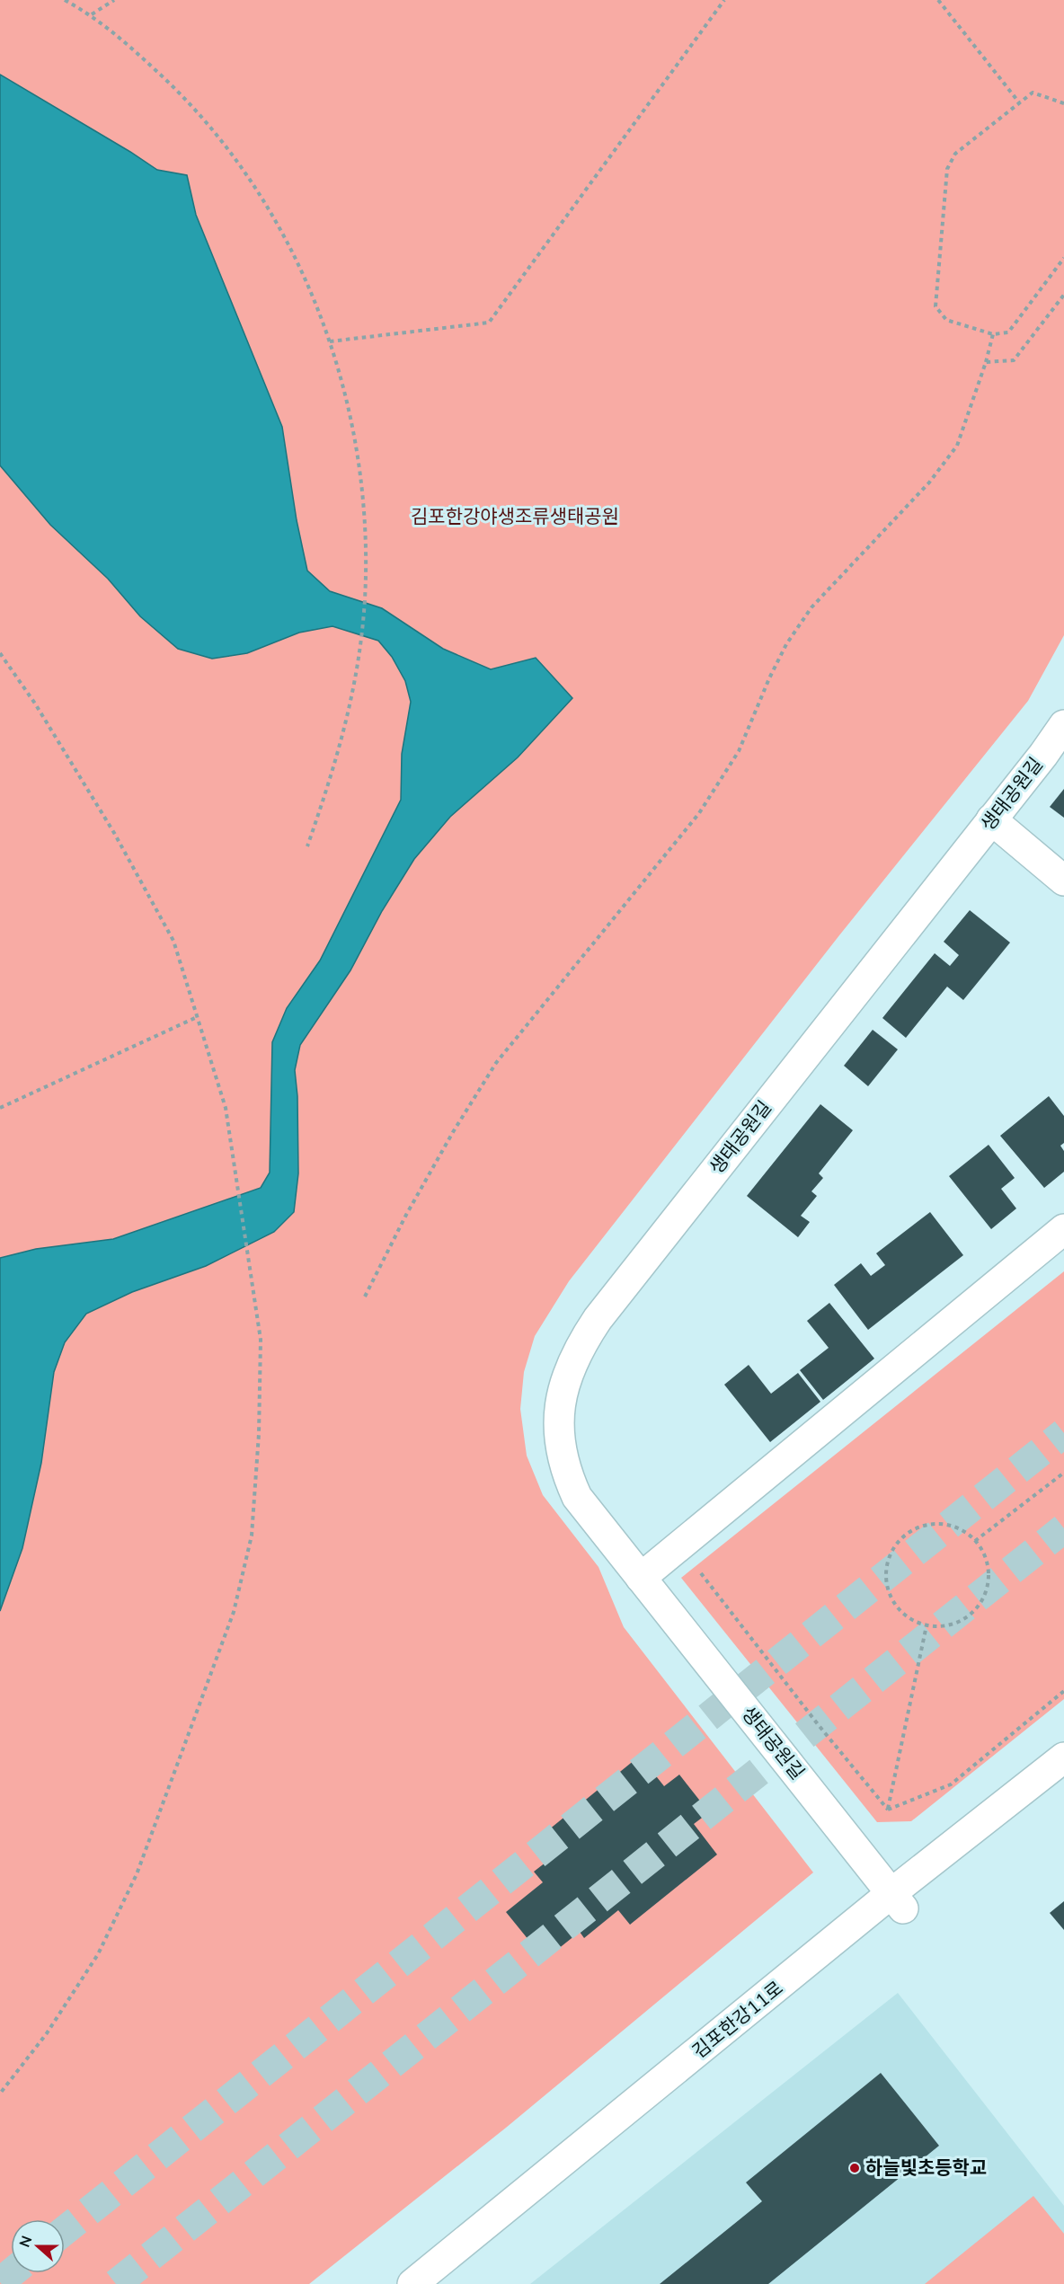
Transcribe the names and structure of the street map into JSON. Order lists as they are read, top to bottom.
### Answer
{
  "streets": {
    "street": ["생태공원길", "김포한강11로"]
  },
  "crossings": [
    ["생태공원길", "김포한강11로"]
  ],
  "parks": ["김포한강야생조류생태공원"],
  "places": ["하늘빛초등학교"],
  "north": "left"
}
